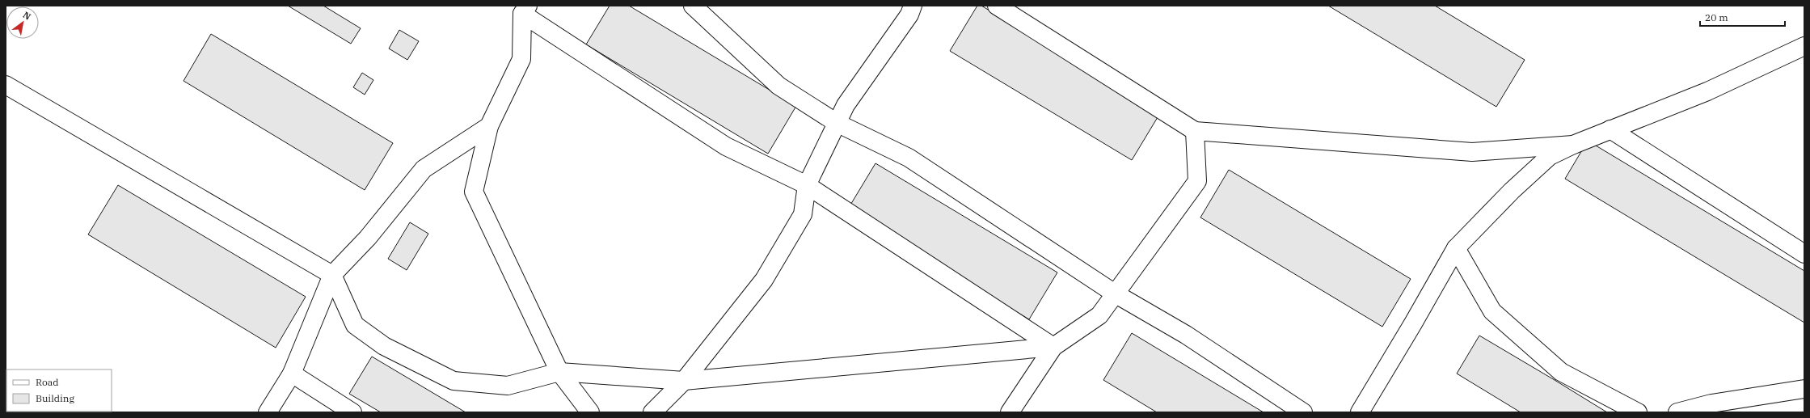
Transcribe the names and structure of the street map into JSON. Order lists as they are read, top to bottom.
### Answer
{
  "legend": ["Road", "Building"],
  "scale_bar": "20 m",
  "north": "top right"
}
